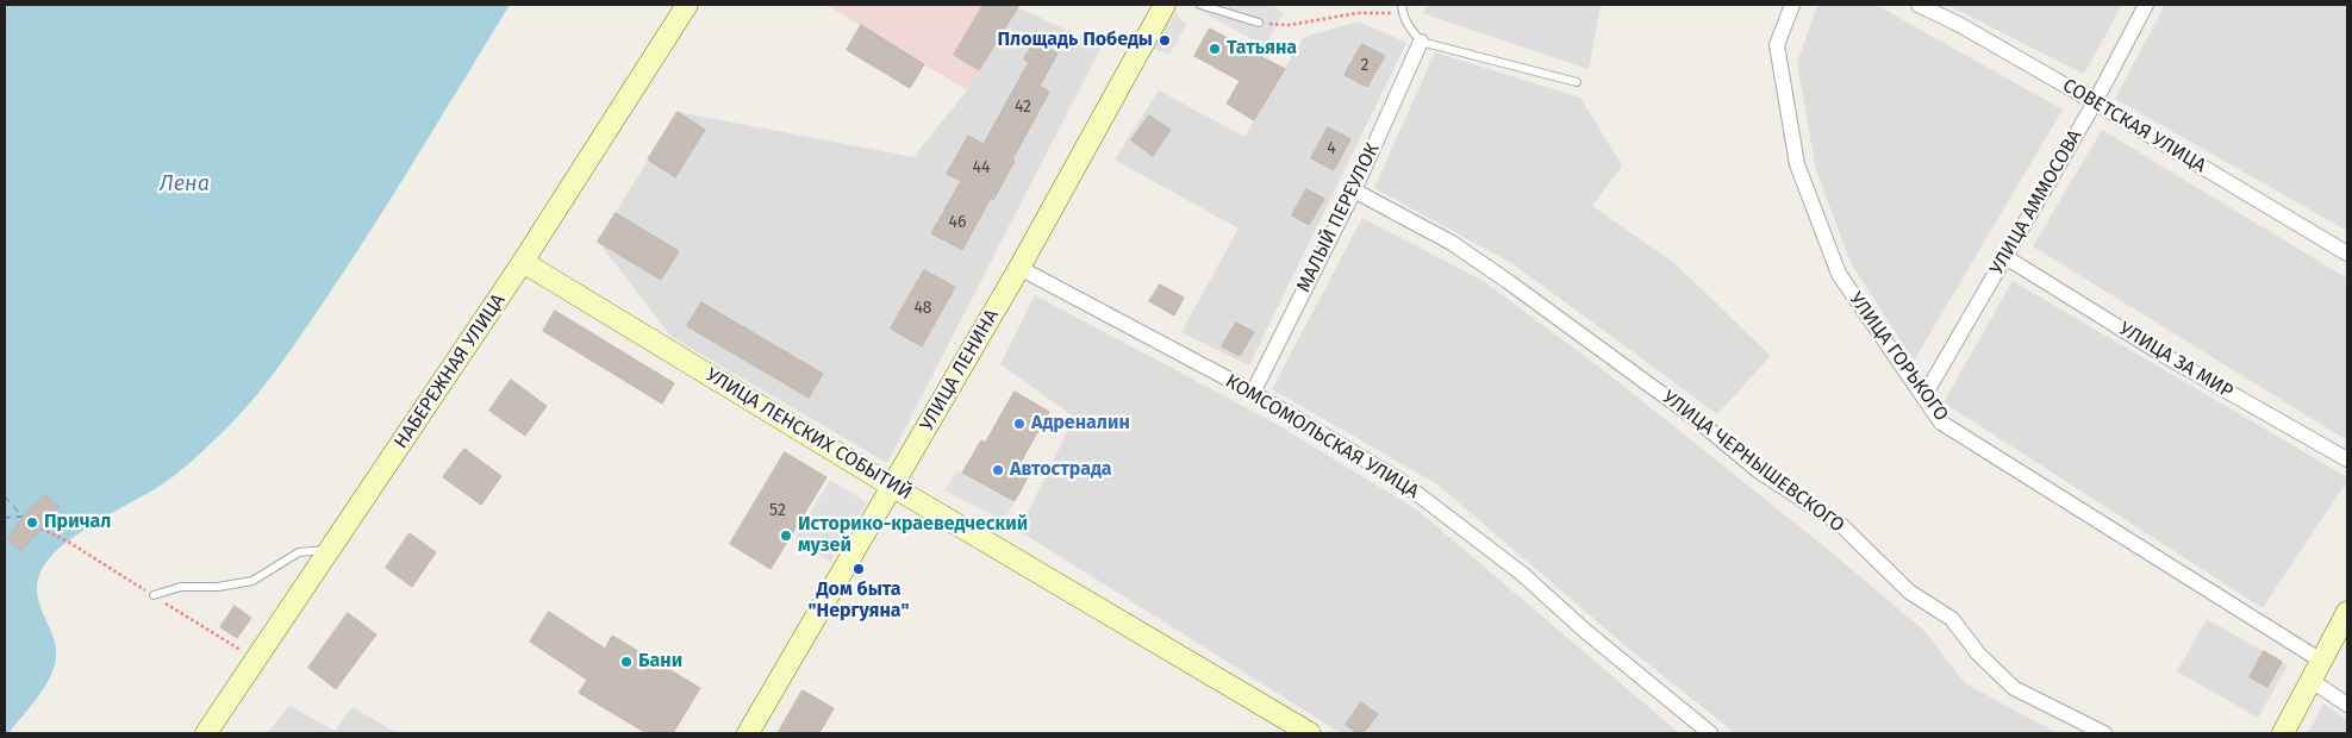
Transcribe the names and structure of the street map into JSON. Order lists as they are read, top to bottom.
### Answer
{
  "streets": {
    "street": [
      "СОВЕТСКАЯ УЛИЦА",
      "УЛИЦА АММОСОВА",
      "МАЛЫЙ ПЕРЕУЛОК",
      "УЛИЦА ГОРЬКОГО",
      "УЛИЦА ЗА МИР",
      "УЛИЦА ЛЕНИНА",
      "НАБЕРЕЖНАЯ УЛИЦА",
      "УЛИЦА ЛЕНСКИХ СОБЫТИЙ",
      "КОМСОМОЛЬСКАЯ УЛИЦА",
      "УЛИЦА ЧЕРНЫШЕВСКОГО"
    ]
  },
  "crossings": [
    ["СОВЕТСКАЯ УЛИЦА", "УЛИЦА АММОСОВА"],
    ["УЛИЦА АММОСОВА", "УЛИЦА ГОРЬКОГО"],
    ["УЛИЦА АММОСОВА", "УЛИЦА ЗА МИР"],
    ["МАЛЫЙ ПЕРЕУЛОК", "КОМСОМОЛЬСКАЯ УЛИЦА"],
    ["МАЛЫЙ ПЕРЕУЛОК", "УЛИЦА ЧЕРНЫШЕВСКОГО"],
    ["УЛИЦА ЛЕНИНА", "УЛИЦА ЛЕНСКИХ СОБЫТИЙ"],
    ["УЛИЦА ЛЕНИНА", "КОМСОМОЛЬСКАЯ УЛИЦА"],
    ["НАБЕРЕЖНАЯ УЛИЦА", "УЛИЦА ЛЕНСКИХ СОБЫТИЙ"]
  ],
  "water": ["Лена"],
  "places": [
    "Площадь Победы",
    "Татьяна",
    "Адреналин",
    "Автострада",
    "Причал",
    "Историко-краеведческий музей",
    "Дом быта \"Нергуяна\"",
    "Бани"
  ],
  "house_numbers": [
    "2",
    "42",
    "4",
    "44",
    "46",
    "48",
    "52"
  ]
}
